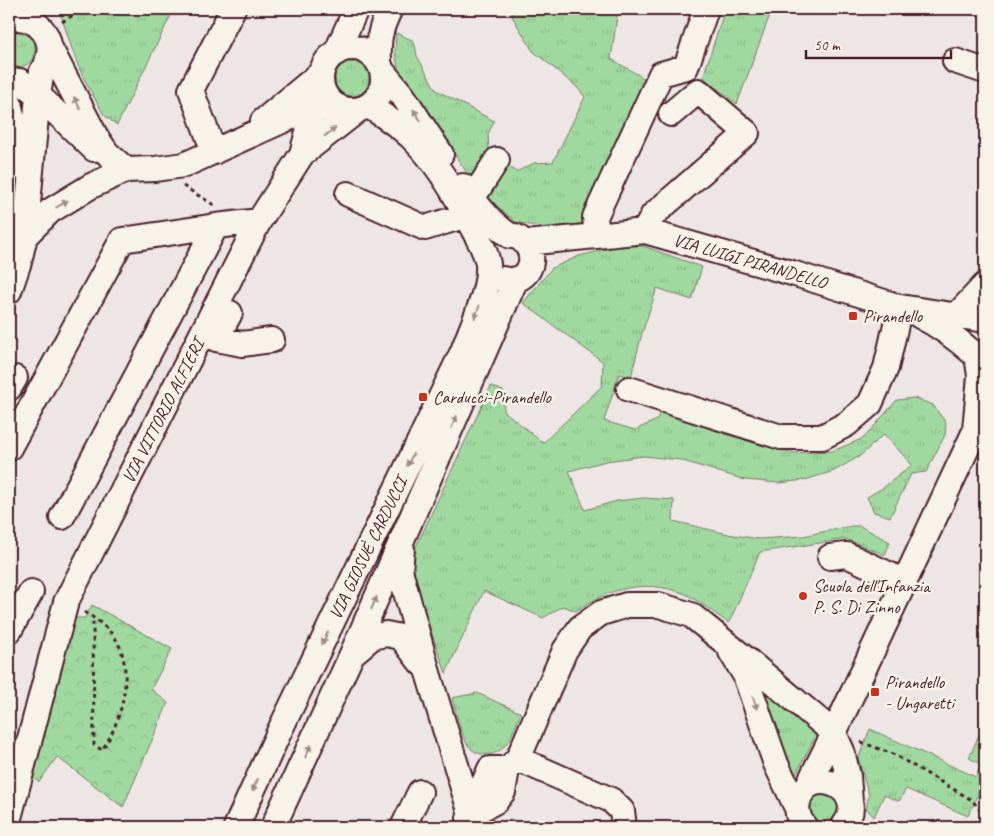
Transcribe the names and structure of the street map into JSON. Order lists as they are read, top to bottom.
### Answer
{
  "streets": {
    "street": ["VIA LUIGI PIRANDELLO", "VIA VITTORIO ALFIERI", "VIA GIOSUÈ CARDUCCI"]
  },
  "crossings": [
    ["VIA LUIGI PIRANDELLO", "VIA GIOSUÈ CARDUCCI"]
  ],
  "places": {
    "transit": ["Pirandello", "Carducci-Pirandello", "Pirandello - Ungaretti"],
    "other": ["Scuola dell'Infanzia P. S. Di Zinno"]
  },
  "scale_bar": "50 m"
}
